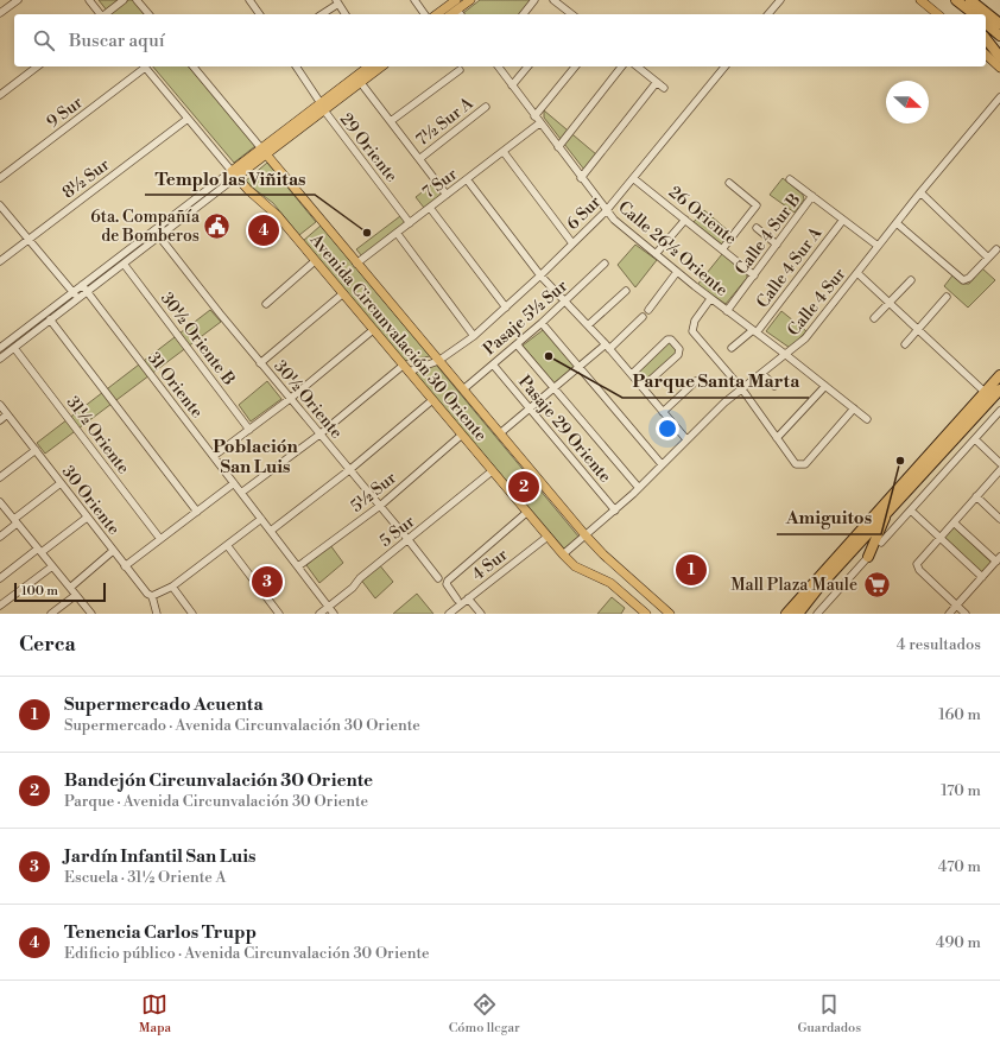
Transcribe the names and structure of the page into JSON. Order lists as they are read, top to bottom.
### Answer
{
  "streets": {
    "main road": ["Avenida Circunvalación 30 Oriente"],
    "street": [
      "9 Sur",
      "7½ Sur A",
      "29 Oriente",
      "8½ Sur",
      "7 Sur",
      "6 Sur",
      "26 Oriente",
      "Calle 4 Sur B",
      "Calle 26½ Oriente",
      "Calle 4 Sur A",
      "Calle 4 Sur",
      "Pasaje 5½ Sur",
      "30½ Oriente B",
      "31 Oriente",
      "30½ Oriente",
      "Pasaje 29 Oriente",
      "31½ Oriente",
      "5½ Sur",
      "30 Oriente",
      "5 Sur",
      "4 Sur"
    ]
  },
  "crossings": [
    ["29 Oriente", "7 Sur"],
    ["8½ Sur", "Avenida Circunvalación 30 Oriente"],
    ["7 Sur", "Calle 26½ Oriente"],
    ["7 Sur", "Avenida Circunvalación 30 Oriente"],
    ["6 Sur", "26 Oriente"],
    ["6 Sur", "Calle 26½ Oriente"],
    ["6 Sur", "Avenida Circunvalación 30 Oriente"],
    ["6 Sur", "31 Oriente"],
    ["6 Sur", "30½ Oriente"],
    ["26 Oriente", "Calle 4 Sur B"],
    ["Calle 4 Sur B", "Calle 26½ Oriente"],
    ["Calle 26½ Oriente", "Calle 4 Sur A"],
    ["Calle 26½ Oriente", "Calle 4 Sur"],
    ["Calle 4 Sur", "Avenida Circunvalación 30 Oriente"],
    ["Calle 4 Sur", "Pasaje 29 Oriente"],
    ["Pasaje 5½ Sur", "Avenida Circunvalación 30 Oriente"],
    ["Pasaje 5½ Sur", "Pasaje 29 Oriente"],
    ["Avenida Circunvalación 30 Oriente", "5½ Sur"],
    ["Avenida Circunvalación 30 Oriente", "5 Sur"],
    ["Avenida Circunvalación 30 Oriente", "4 Sur"],
    ["31 Oriente", "5½ Sur"],
    ["31 Oriente", "5 Sur"],
    ["30½ Oriente", "5½ Sur"],
    ["30½ Oriente", "5 Sur"]
  ],
  "districts": ["Población San Luis"],
  "places": {
    "public building": ["6ta. Compañía de Bomberos"],
    "other": ["Templo las Viñitas", "Parque Santa Marta", "Amiguitos"],
    "supermarket": ["Mall Plaza Maule"]
  },
  "scale_bar": "100 m",
  "north": "right",
  "page": {
    "search": "Buscar aquí",
    "pins": [
      "4",
      "2",
      "1",
      "3"
    ],
    "scale": "100 m",
    "heading": ["Cerca", "4 resultados"],
    "list": [
      {
        "mark": "1",
        "name": "Supermercado Acuenta",
        "note": "Supermercado · Avenida Circunvalación 30 Oriente",
        "value": "160 m"
      },
      {
        "mark": "2",
        "name": "Bandejón Circunvalación 30 Oriente",
        "note": "Parque · Avenida Circunvalación 30 Oriente",
        "value": "170 m"
      },
      {
        "mark": "3",
        "name": "Jardín Infantil San Luis",
        "note": "Escuela · 31½ Oriente A",
        "value": "470 m"
      },
      {
        "mark": "4",
        "name": "Tenencia Carlos Trupp",
        "note": "Edificio público · Avenida Circunvalación 30 Oriente",
        "value": "490 m"
      }
    ],
    "nav": ["Mapa", "Cómo llegar", "Guardados"]
  }
}
